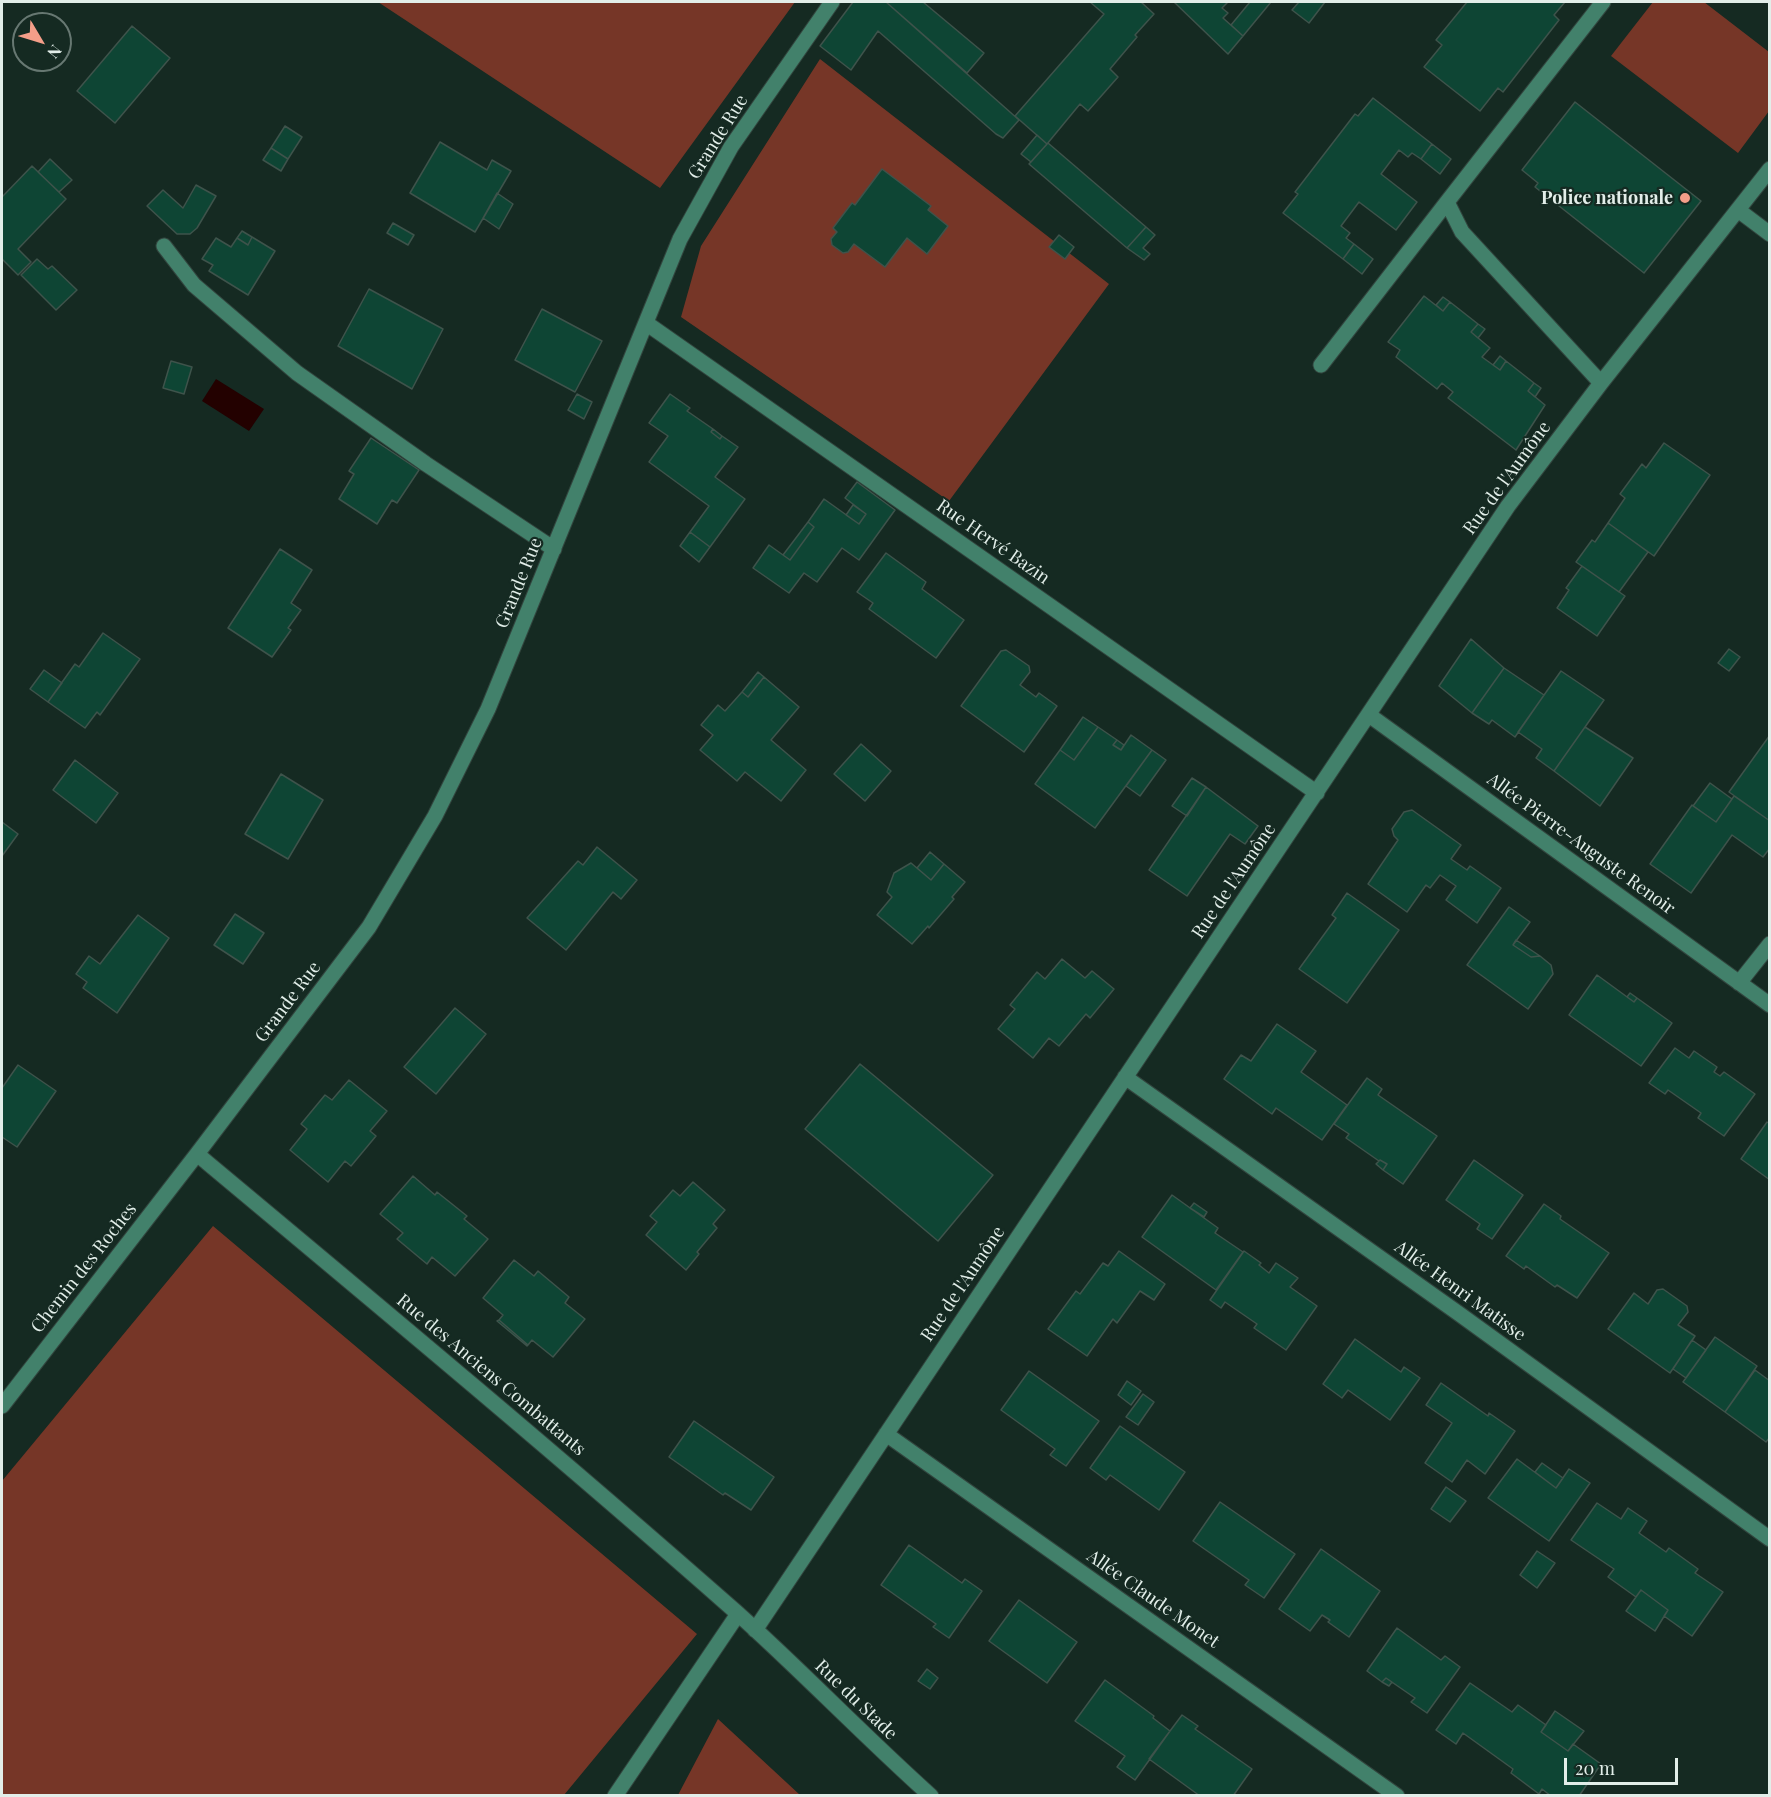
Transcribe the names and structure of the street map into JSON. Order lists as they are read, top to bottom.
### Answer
{
  "streets": {
    "street": [
      "Grande Rue",
      "Rue de l'Aumône",
      "Rue Hervé Bazin",
      "Allée Pierre-Auguste Renoir",
      "Chemin des Roches",
      "Allée Henri Matisse",
      "Rue des Anciens Combattants",
      "Allée Claude Monet",
      "Rue du Stade"
    ]
  },
  "crossings": [
    ["Grande Rue", "Rue Hervé Bazin"],
    ["Grande Rue", "Chemin des Roches"],
    ["Grande Rue", "Rue des Anciens Combattants"],
    ["Rue de l'Aumône", "Rue Hervé Bazin"],
    ["Rue de l'Aumône", "Allée Pierre-Auguste Renoir"],
    ["Rue de l'Aumône", "Allée Henri Matisse"],
    ["Rue de l'Aumône", "Rue des Anciens Combattants"],
    ["Rue de l'Aumône", "Allée Claude Monet"],
    ["Rue de l'Aumône", "Rue du Stade"],
    ["Chemin des Roches", "Rue des Anciens Combattants"],
    ["Rue des Anciens Combattants", "Rue du Stade"]
  ],
  "places": ["Police nationale"],
  "scale_bar": "20 m",
  "north": "bottom right"
}
